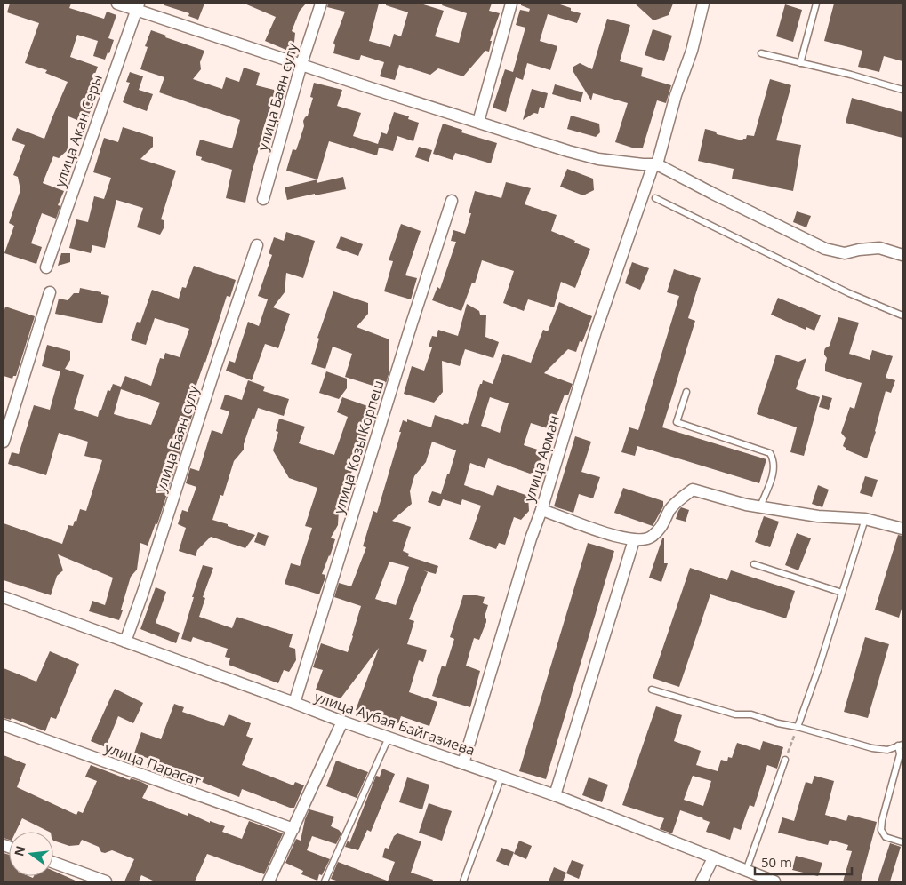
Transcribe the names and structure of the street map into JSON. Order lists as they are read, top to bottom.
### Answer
{
  "streets": {
    "street": [
      "улица Баян сулу",
      "улица Акан Серы",
      "улица Козы Корпеш",
      "улица Арман",
      "улица Аубая Байгазиева",
      "улица Парасат"
    ]
  },
  "crossings": [
    ["улица Баян сулу", "улица Аубая Байгазиева"],
    ["улица Козы Корпеш", "улица Аубая Байгазиева"],
    ["улица Арман", "улица Аубая Байгазиева"]
  ],
  "scale_bar": "50 m",
  "north": "left"
}
